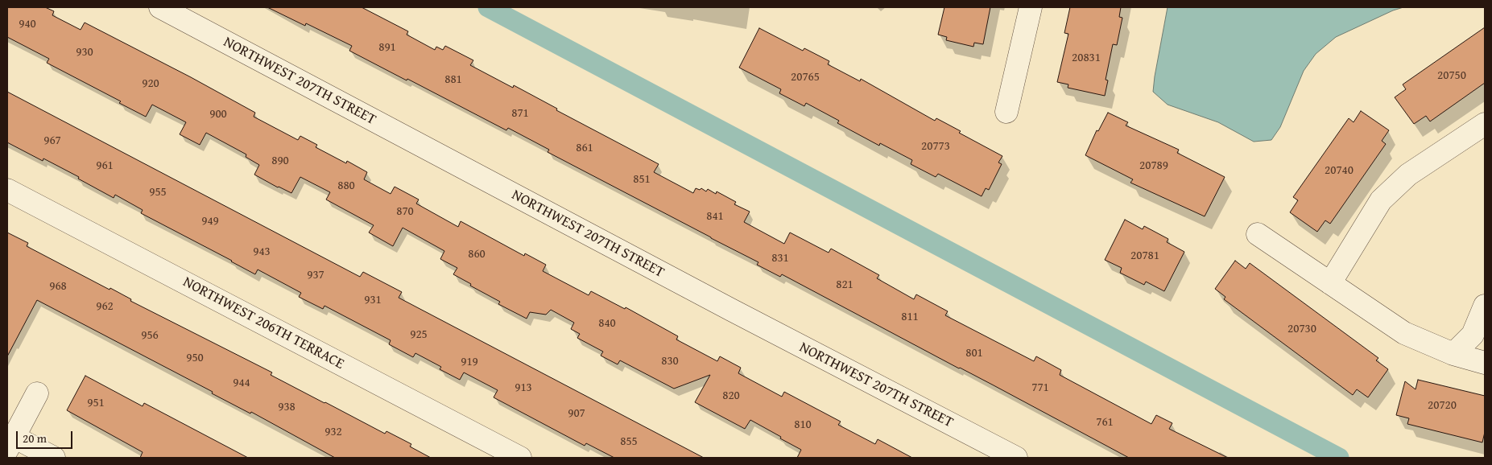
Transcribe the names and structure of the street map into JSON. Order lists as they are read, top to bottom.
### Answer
{
  "streets": {
    "street": ["NORTHWEST 207TH STREET", "NORTHWEST 206TH TERRACE"]
  },
  "house_numbers": [
    "940",
    "891",
    "930",
    "20831",
    "20750",
    "20765",
    "881",
    "920",
    "871",
    "900",
    "967",
    "20773",
    "861",
    "890",
    "961",
    "20789",
    "20740",
    "851",
    "880",
    "955",
    "870",
    "841",
    "949",
    "943",
    "860",
    "20781",
    "831",
    "937",
    "821",
    "968",
    "931",
    "962",
    "811",
    "840",
    "20730",
    "925",
    "956",
    "801",
    "950",
    "830",
    "919",
    "944",
    "913",
    "771",
    "820",
    "951",
    "20720",
    "938",
    "907",
    "761",
    "810",
    "932",
    "855"
  ],
  "scale_bar": "20 m"
}
